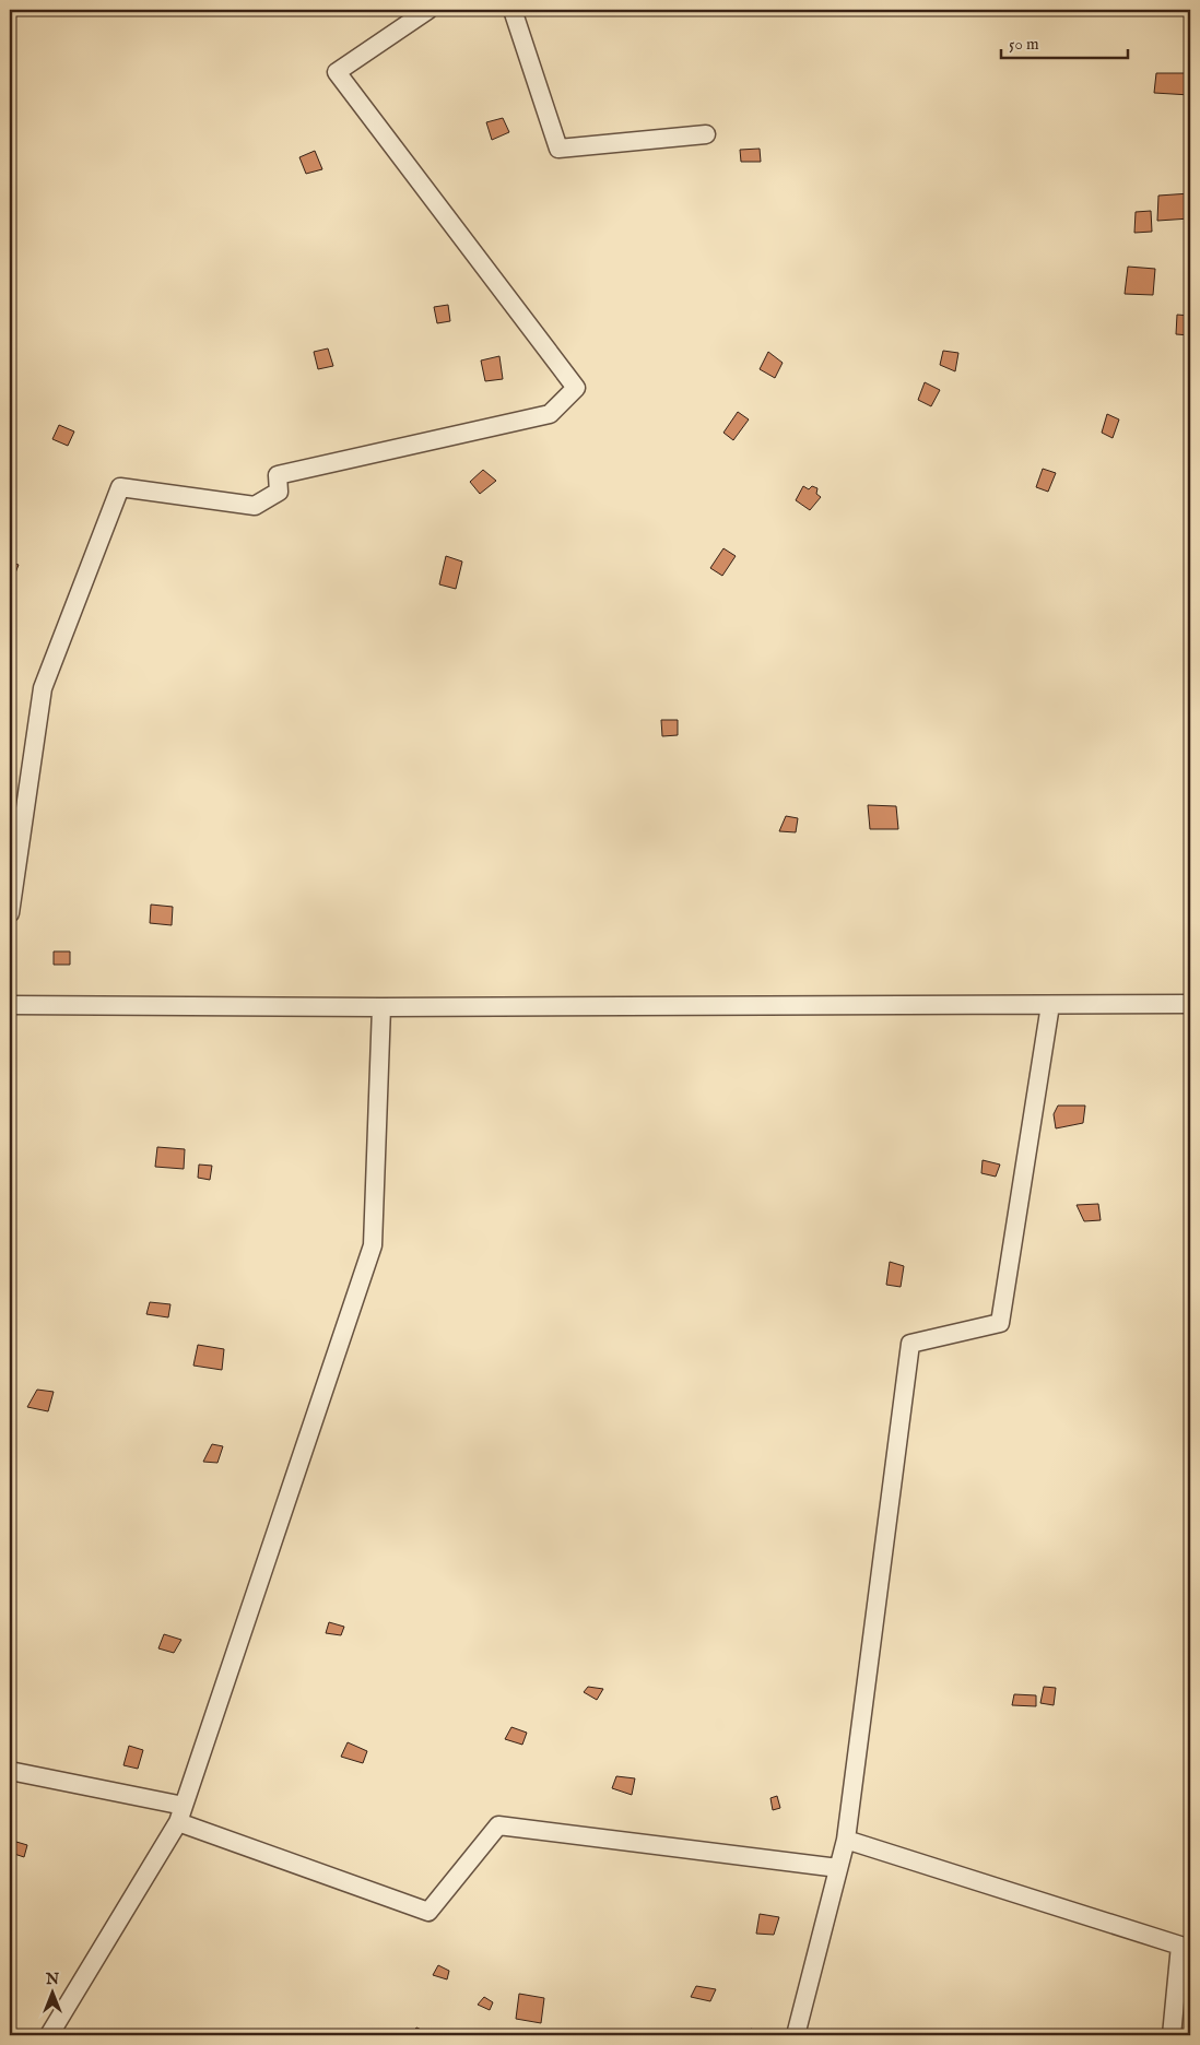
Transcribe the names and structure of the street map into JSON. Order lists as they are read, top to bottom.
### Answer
{
  "scale_bar": "50 m",
  "north": "top"
}
